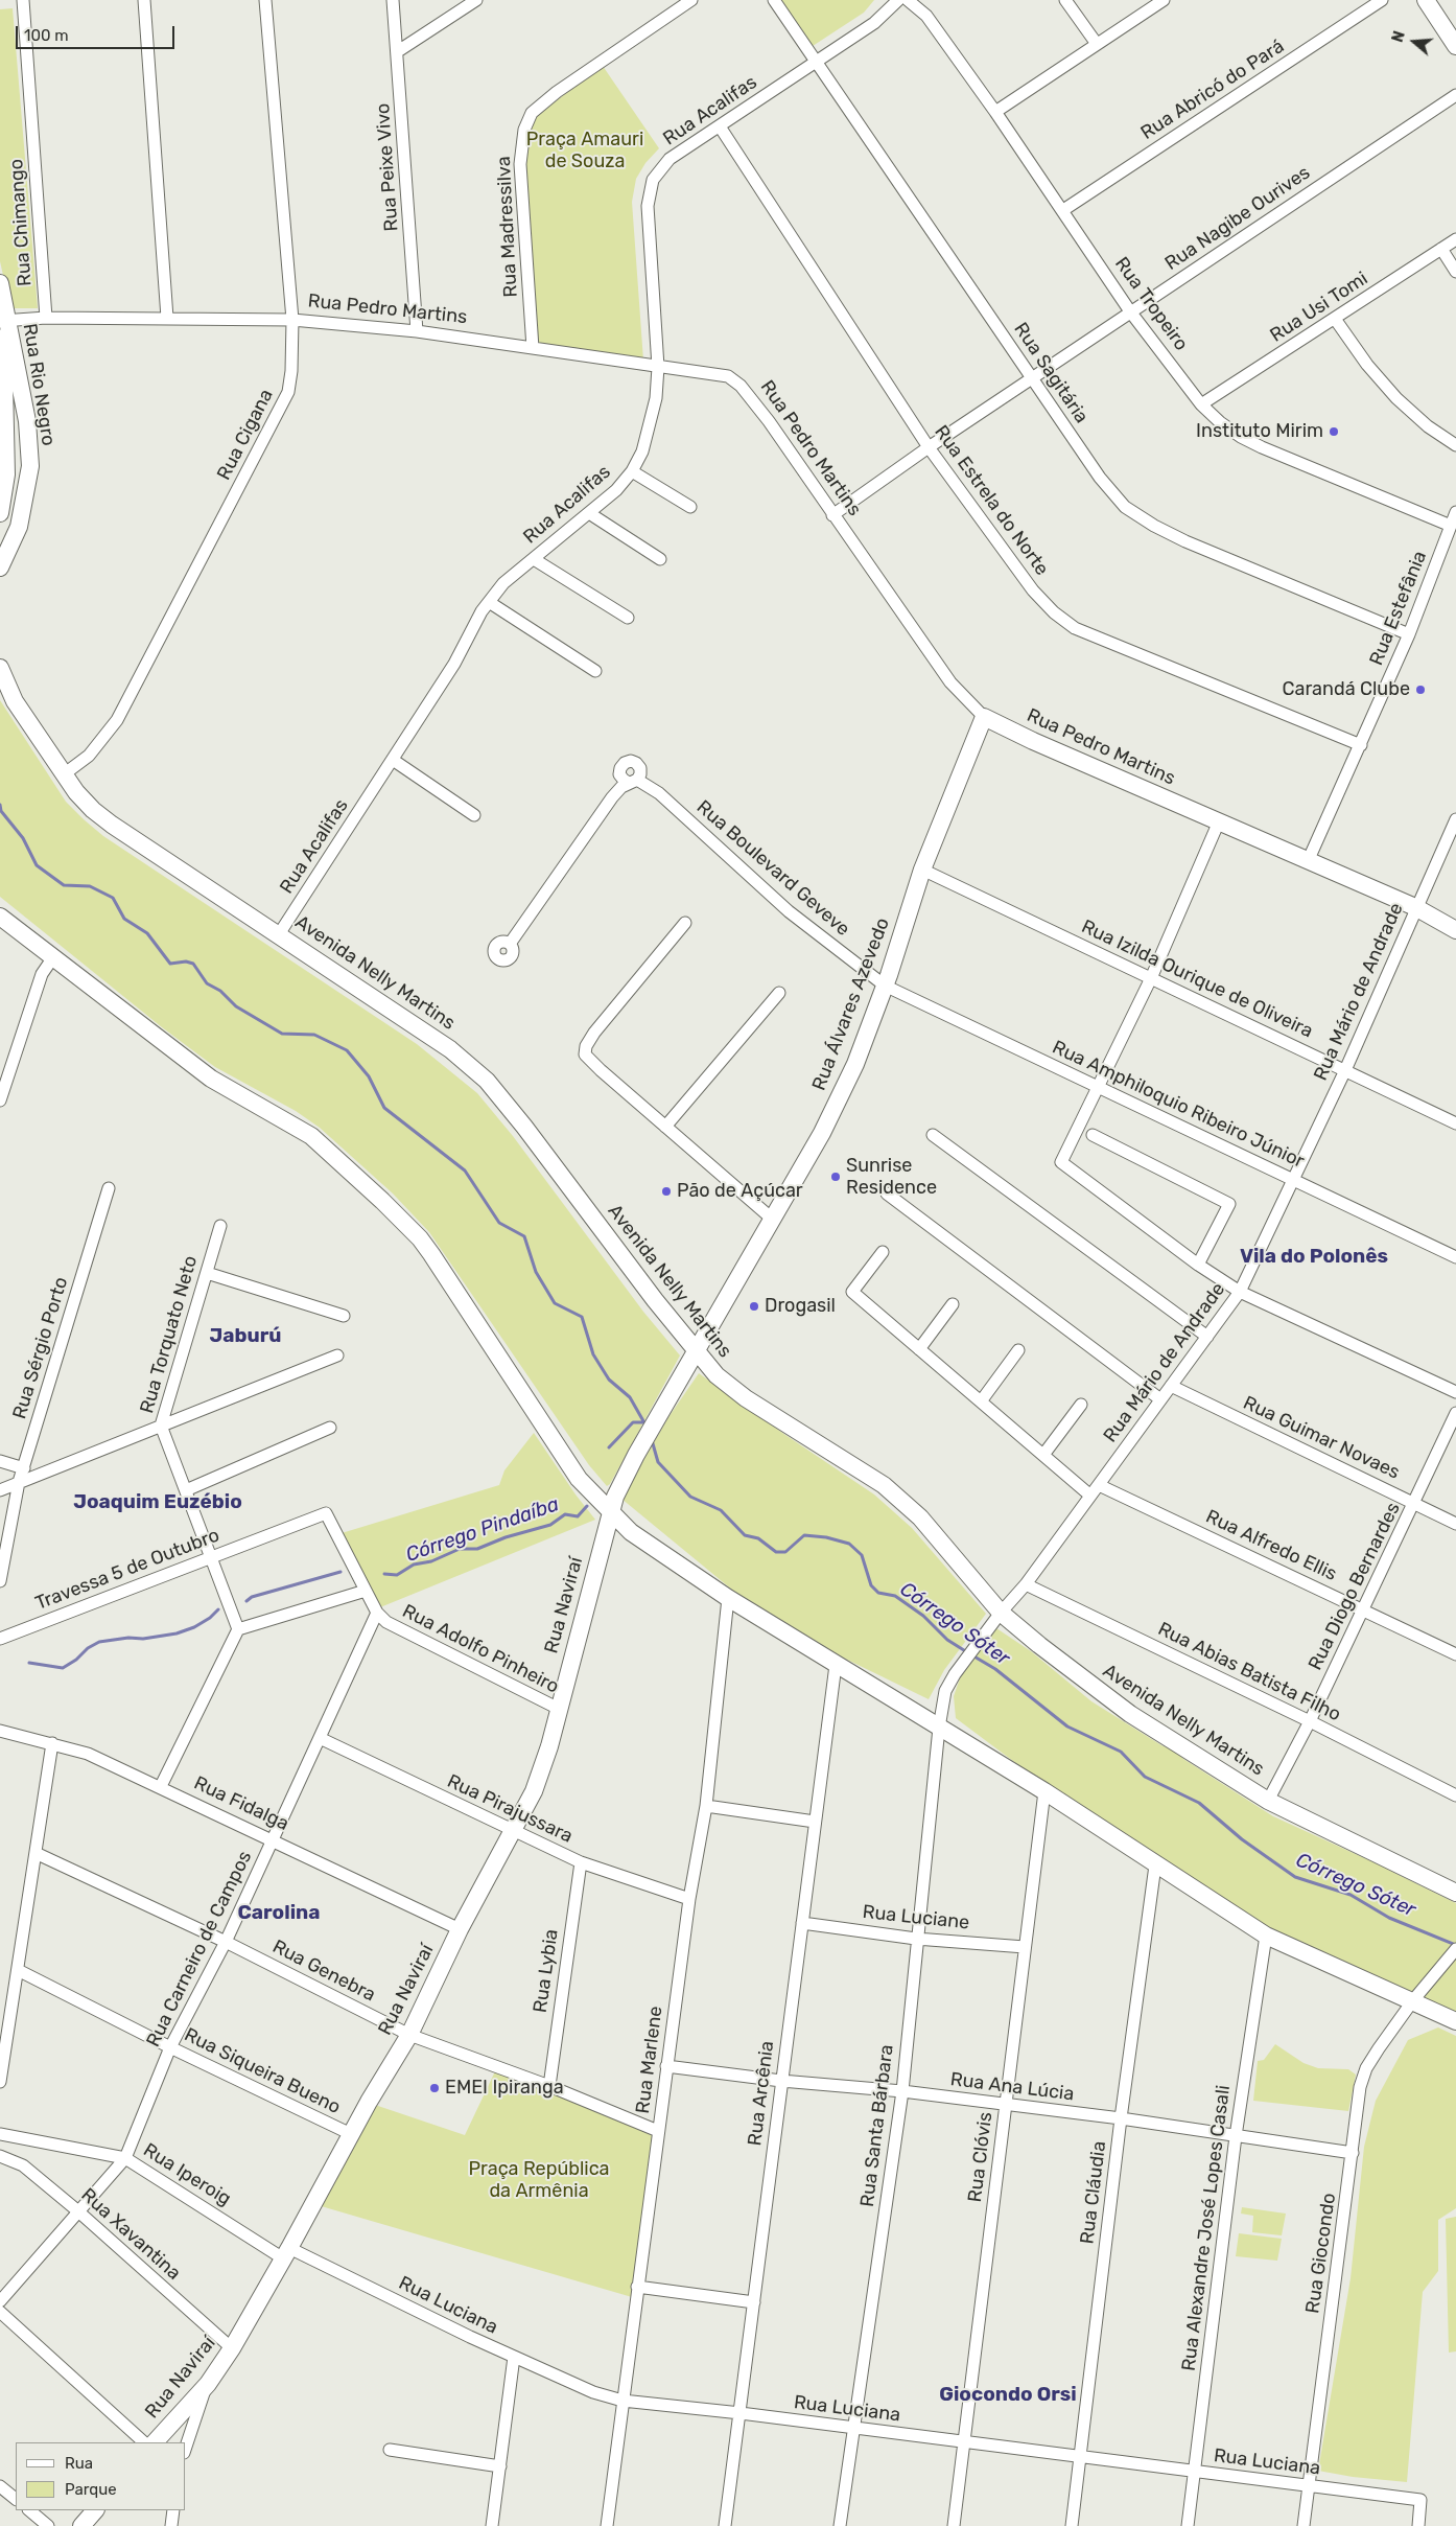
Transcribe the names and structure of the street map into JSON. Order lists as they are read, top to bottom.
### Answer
{
  "streets": {
    "main road": [
      "Rua Pedro Martins",
      "Rua Rio Negro",
      "Avenida Nelly Martins",
      "Rua Álvares Azevedo",
      "Rua Naviraí"
    ],
    "street": [
      "Rua Abricó do Pará",
      "Rua Acalifas",
      "Rua Peixe Vivo",
      "Rua Nagibe Ourives",
      "Rua Chimango",
      "Rua Madressilva",
      "Rua Tropeiro",
      "Rua Usi Tomi",
      "Rua Sagitária",
      "Rua Cigana",
      "Rua Estrela do Norte",
      "Rua Estefânia",
      "Rua Boulevard Geveve",
      "Rua Izilda Ourique de Oliveira",
      "Rua Mário de Andrade",
      "Rua Amphiloquio Ribeiro Júnior",
      "Rua Torquato Neto",
      "Rua Sérgio Porto",
      "Rua Guimar Novaes",
      "Rua Alfredo Ellis",
      "Travessa 5 de Outubro",
      "Rua Diogo Bernardes",
      "Rua Adolfo Pinheiro",
      "Rua Abias Batista Filho",
      "Rua Fidalga",
      "Rua Pirajussara",
      "Rua Luciane",
      "Rua Carneiro de Campos",
      "Rua Genebra",
      "Rua Lybia",
      "Rua Marlene",
      "Rua Siqueira Bueno",
      "Rua Ana Lúcia",
      "Rua Arcênia",
      "Rua Santa Bárbara",
      "Rua Clóvis",
      "Rua Iperoig",
      "Rua Cláudia",
      "Rua Alexandre José Lopes Casali",
      "Rua Xavantina",
      "Rua Giocondo",
      "Rua Luciana"
    ]
  },
  "crossings": [
    ["Rua Abricó do Pará", "Rua Tropeiro"],
    ["Rua Acalifas", "Rua Pedro Martins"],
    ["Rua Acalifas", "Rua Sagitária"],
    ["Rua Acalifas", "Rua Estrela do Norte"],
    ["Rua Acalifas", "Avenida Nelly Martins"],
    ["Rua Peixe Vivo", "Rua Pedro Martins"],
    ["Rua Nagibe Ourives", "Rua Tropeiro"],
    ["Rua Nagibe Ourives", "Rua Pedro Martins"],
    ["Rua Nagibe Ourives", "Rua Sagitária"],
    ["Rua Nagibe Ourives", "Rua Estrela do Norte"],
    ["Rua Chimango", "Rua Pedro Martins"],
    ["Rua Madressilva", "Rua Pedro Martins"],
    ["Rua Tropeiro", "Rua Usi Tomi"],
    ["Rua Tropeiro", "Rua Estefânia"],
    ["Rua Pedro Martins", "Rua Rio Negro"],
    ["Rua Pedro Martins", "Rua Cigana"],
    ["Rua Pedro Martins", "Rua Estefânia"],
    ["Rua Pedro Martins", "Rua Mário de Andrade"],
    ["Rua Pedro Martins", "Rua Álvares Azevedo"],
    ["Rua Sagitária", "Rua Estefânia"],
    ["Rua Cigana", "Avenida Nelly Martins"],
    ["Rua Estrela do Norte", "Rua Estefânia"],
    ["Rua Boulevard Geveve", "Rua Álvares Azevedo"],
    ["Rua Boulevard Geveve", "Rua Amphiloquio Ribeiro Júnior"],
    ["Avenida Nelly Martins", "Rua Mário de Andrade"],
    ["Avenida Nelly Martins", "Rua Álvares Azevedo"],
    ["Avenida Nelly Martins", "Rua Diogo Bernardes"],
    ["Rua Izilda Ourique de Oliveira", "Rua Mário de Andrade"],
    ["Rua Izilda Ourique de Oliveira", "Rua Álvares Azevedo"],
    ["Rua Mário de Andrade", "Rua Amphiloquio Ribeiro Júnior"],
    ["Rua Mário de Andrade", "Rua Guimar Novaes"],
    ["Rua Mário de Andrade", "Rua Alfredo Ellis"],
    ["Rua Mário de Andrade", "Rua Abias Batista Filho"],
    ["Rua Mário de Andrade", "Rua Santa Bárbara"],
    ["Rua Álvares Azevedo", "Rua Amphiloquio Ribeiro Júnior"],
    ["Rua Álvares Azevedo", "Rua Naviraí"],
    ["Rua Torquato Neto", "Travessa 5 de Outubro"],
    ["Rua Guimar Novaes", "Rua Diogo Bernardes"],
    ["Rua Alfredo Ellis", "Rua Diogo Bernardes"],
    ["Travessa 5 de Outubro", "Rua Adolfo Pinheiro"],
    ["Rua Diogo Bernardes", "Rua Abias Batista Filho"],
    ["Rua Naviraí", "Rua Adolfo Pinheiro"],
    ["Rua Naviraí", "Rua Fidalga"],
    ["Rua Naviraí", "Rua Pirajussara"],
    ["Rua Naviraí", "Rua Genebra"],
    ["Rua Naviraí", "Rua Siqueira Bueno"],
    ["Rua Naviraí", "Rua Iperoig"],
    ["Rua Naviraí", "Rua Xavantina"],
    ["Rua Naviraí", "Rua Luciana"],
    ["Rua Adolfo Pinheiro", "Rua Carneiro de Campos"],
    ["Rua Fidalga", "Rua Carneiro de Campos"],
    ["Rua Pirajussara", "Rua Carneiro de Campos"],
    ["Rua Pirajussara", "Rua Lybia"],
    ["Rua Pirajussara", "Rua Marlene"],
    ["Rua Luciane", "Rua Arcênia"],
    ["Rua Luciane", "Rua Santa Bárbara"],
    ["Rua Luciane", "Rua Clóvis"],
    ["Rua Carneiro de Campos", "Rua Genebra"],
    ["Rua Carneiro de Campos", "Rua Siqueira Bueno"],
    ["Rua Carneiro de Campos", "Rua Iperoig"],
    ["Rua Carneiro de Campos", "Rua Xavantina"],
    ["Rua Genebra", "Rua Lybia"],
    ["Rua Genebra", "Rua Marlene"],
    ["Rua Marlene", "Rua Ana Lúcia"],
    ["Rua Marlene", "Rua Luciana"],
    ["Rua Ana Lúcia", "Rua Arcênia"],
    ["Rua Ana Lúcia", "Rua Santa Bárbara"],
    ["Rua Ana Lúcia", "Rua Clóvis"],
    ["Rua Ana Lúcia", "Rua Cláudia"],
    ["Rua Ana Lúcia", "Rua Alexandre José Lopes Casali"],
    ["Rua Ana Lúcia", "Rua Giocondo"],
    ["Rua Arcênia", "Rua Luciana"],
    ["Rua Santa Bárbara", "Rua Luciana"],
    ["Rua Clóvis", "Rua Luciana"],
    ["Rua Iperoig", "Rua Luciana"],
    ["Rua Cláudia", "Rua Luciana"],
    ["Rua Alexandre José Lopes Casali", "Rua Luciana"],
    ["Rua Giocondo", "Rua Luciana"]
  ],
  "districts": [
    "Vila do Polonês",
    "Jaburú",
    "Joaquim Euzébio",
    "Carolina",
    "Giocondo Orsi"
  ],
  "water": ["Córrego Pindaíba", "Córrego Sóter"],
  "parks": ["Praça Amauri de Souza", "Praça República da Armênia"],
  "places": [
    "Instituto Mirim",
    "Carandá Clube",
    "Sunrise Residence",
    "Pão de Açúcar",
    "Drogasil",
    "EMEI Ipiranga"
  ],
  "legend": ["Rua", "Parque"],
  "scale_bar": "100 m",
  "north": "left"
}
